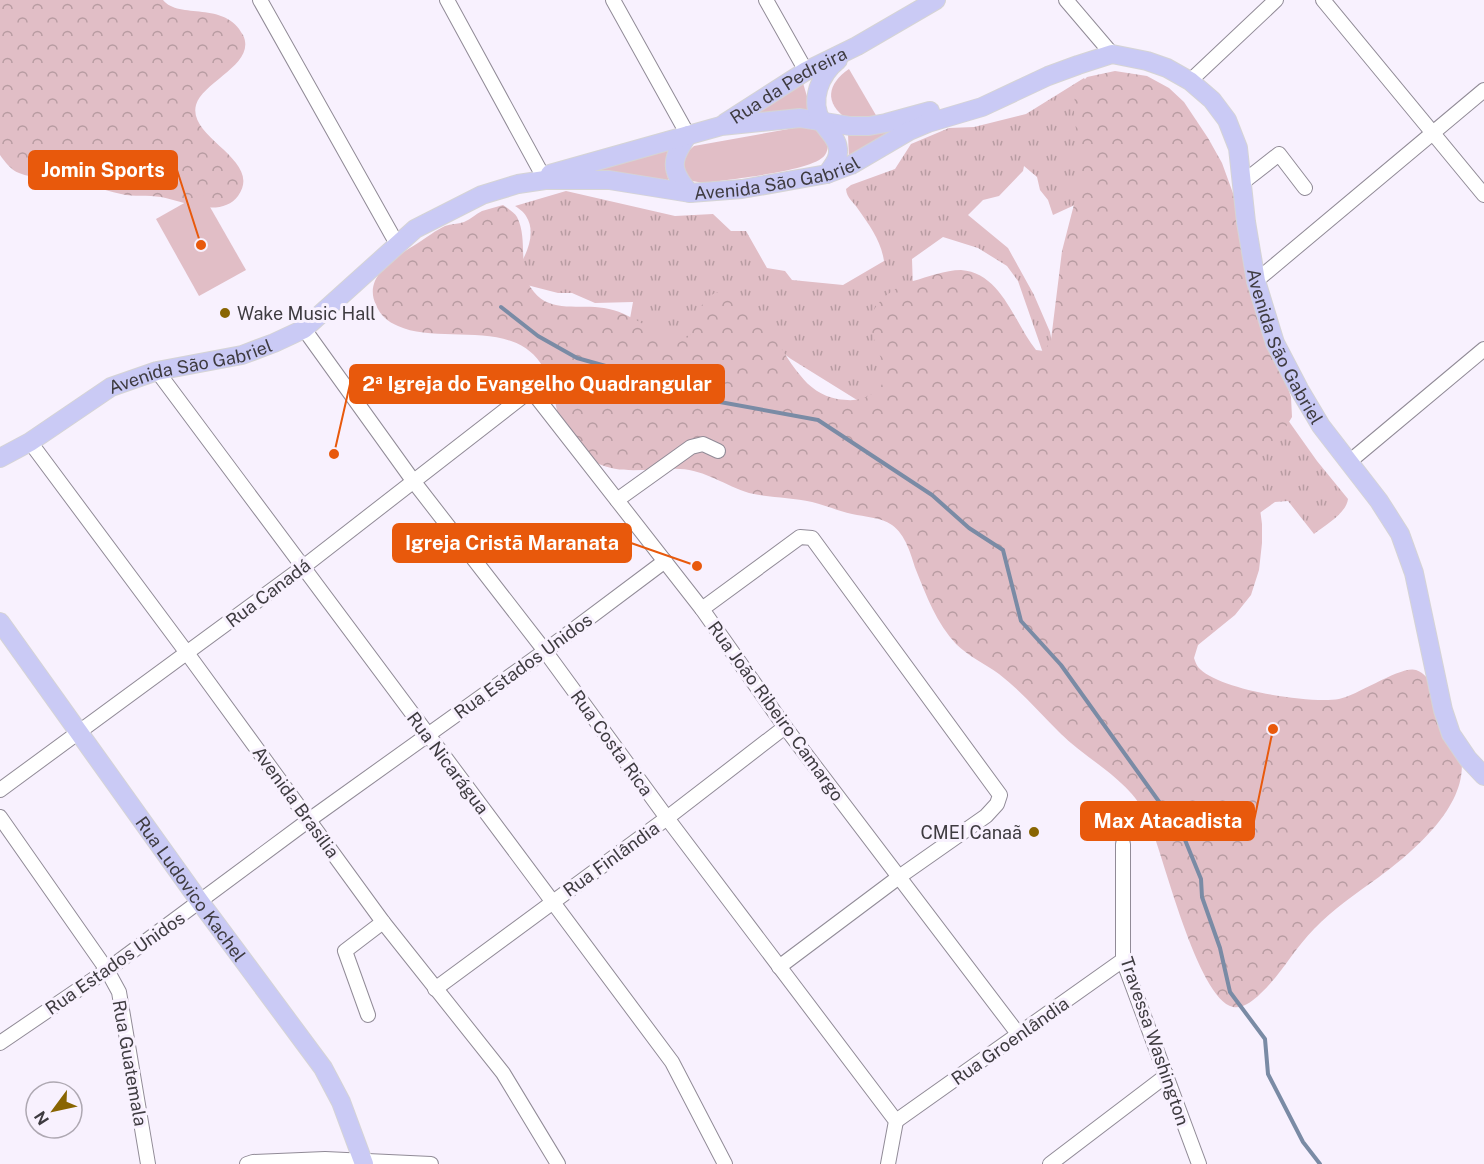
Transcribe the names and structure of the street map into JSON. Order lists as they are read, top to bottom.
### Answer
{
  "streets": {
    "main road": ["Rua da Pedreira", "Avenida São Gabriel", "Rua Ludovico Kachel"],
    "street": [
      "Rua Canadá",
      "Rua Estados Unidos",
      "Rua João Ribeiro Camargo",
      "Rua Costa Rica",
      "Rua Nicarágua",
      "Avenida Brasília",
      "Rua Finlândia",
      "Rua Groenlândia",
      "Travessa Washington",
      "Rua Guatemala"
    ]
  },
  "crossings": [
    ["Rua da Pedreira", "Avenida São Gabriel"],
    ["Avenida São Gabriel", "Rua Costa Rica"],
    ["Avenida São Gabriel", "Rua Nicarágua"],
    ["Avenida São Gabriel", "Avenida Brasília"],
    ["Rua Canadá", "Rua João Ribeiro Camargo"],
    ["Rua Canadá", "Rua Costa Rica"],
    ["Rua Canadá", "Rua Nicarágua"],
    ["Rua Canadá", "Avenida Brasília"],
    ["Rua Canadá", "Rua Ludovico Kachel"],
    ["Rua Estados Unidos", "Rua João Ribeiro Camargo"],
    ["Rua Estados Unidos", "Rua Costa Rica"],
    ["Rua Estados Unidos", "Rua Nicarágua"],
    ["Rua Estados Unidos", "Avenida Brasília"],
    ["Rua Estados Unidos", "Rua Ludovico Kachel"],
    ["Rua Estados Unidos", "Rua Guatemala"],
    ["Rua João Ribeiro Camargo", "Rua Finlândia"],
    ["Rua João Ribeiro Camargo", "Rua Groenlândia"],
    ["Rua Costa Rica", "Rua Finlândia"],
    ["Rua Costa Rica", "Rua Groenlândia"],
    ["Rua Nicarágua", "Rua Finlândia"],
    ["Avenida Brasília", "Rua Finlândia"],
    ["Rua Groenlândia", "Travessa Washington"]
  ],
  "places": [
    "Jomin Sports",
    "Wake Music Hall",
    "2ª Igreja do Evangelho Quadrangular",
    "Igreja Cristã Maranata",
    "Max Atacadista",
    "CMEI Canaã"
  ],
  "north": "bottom left"
}
